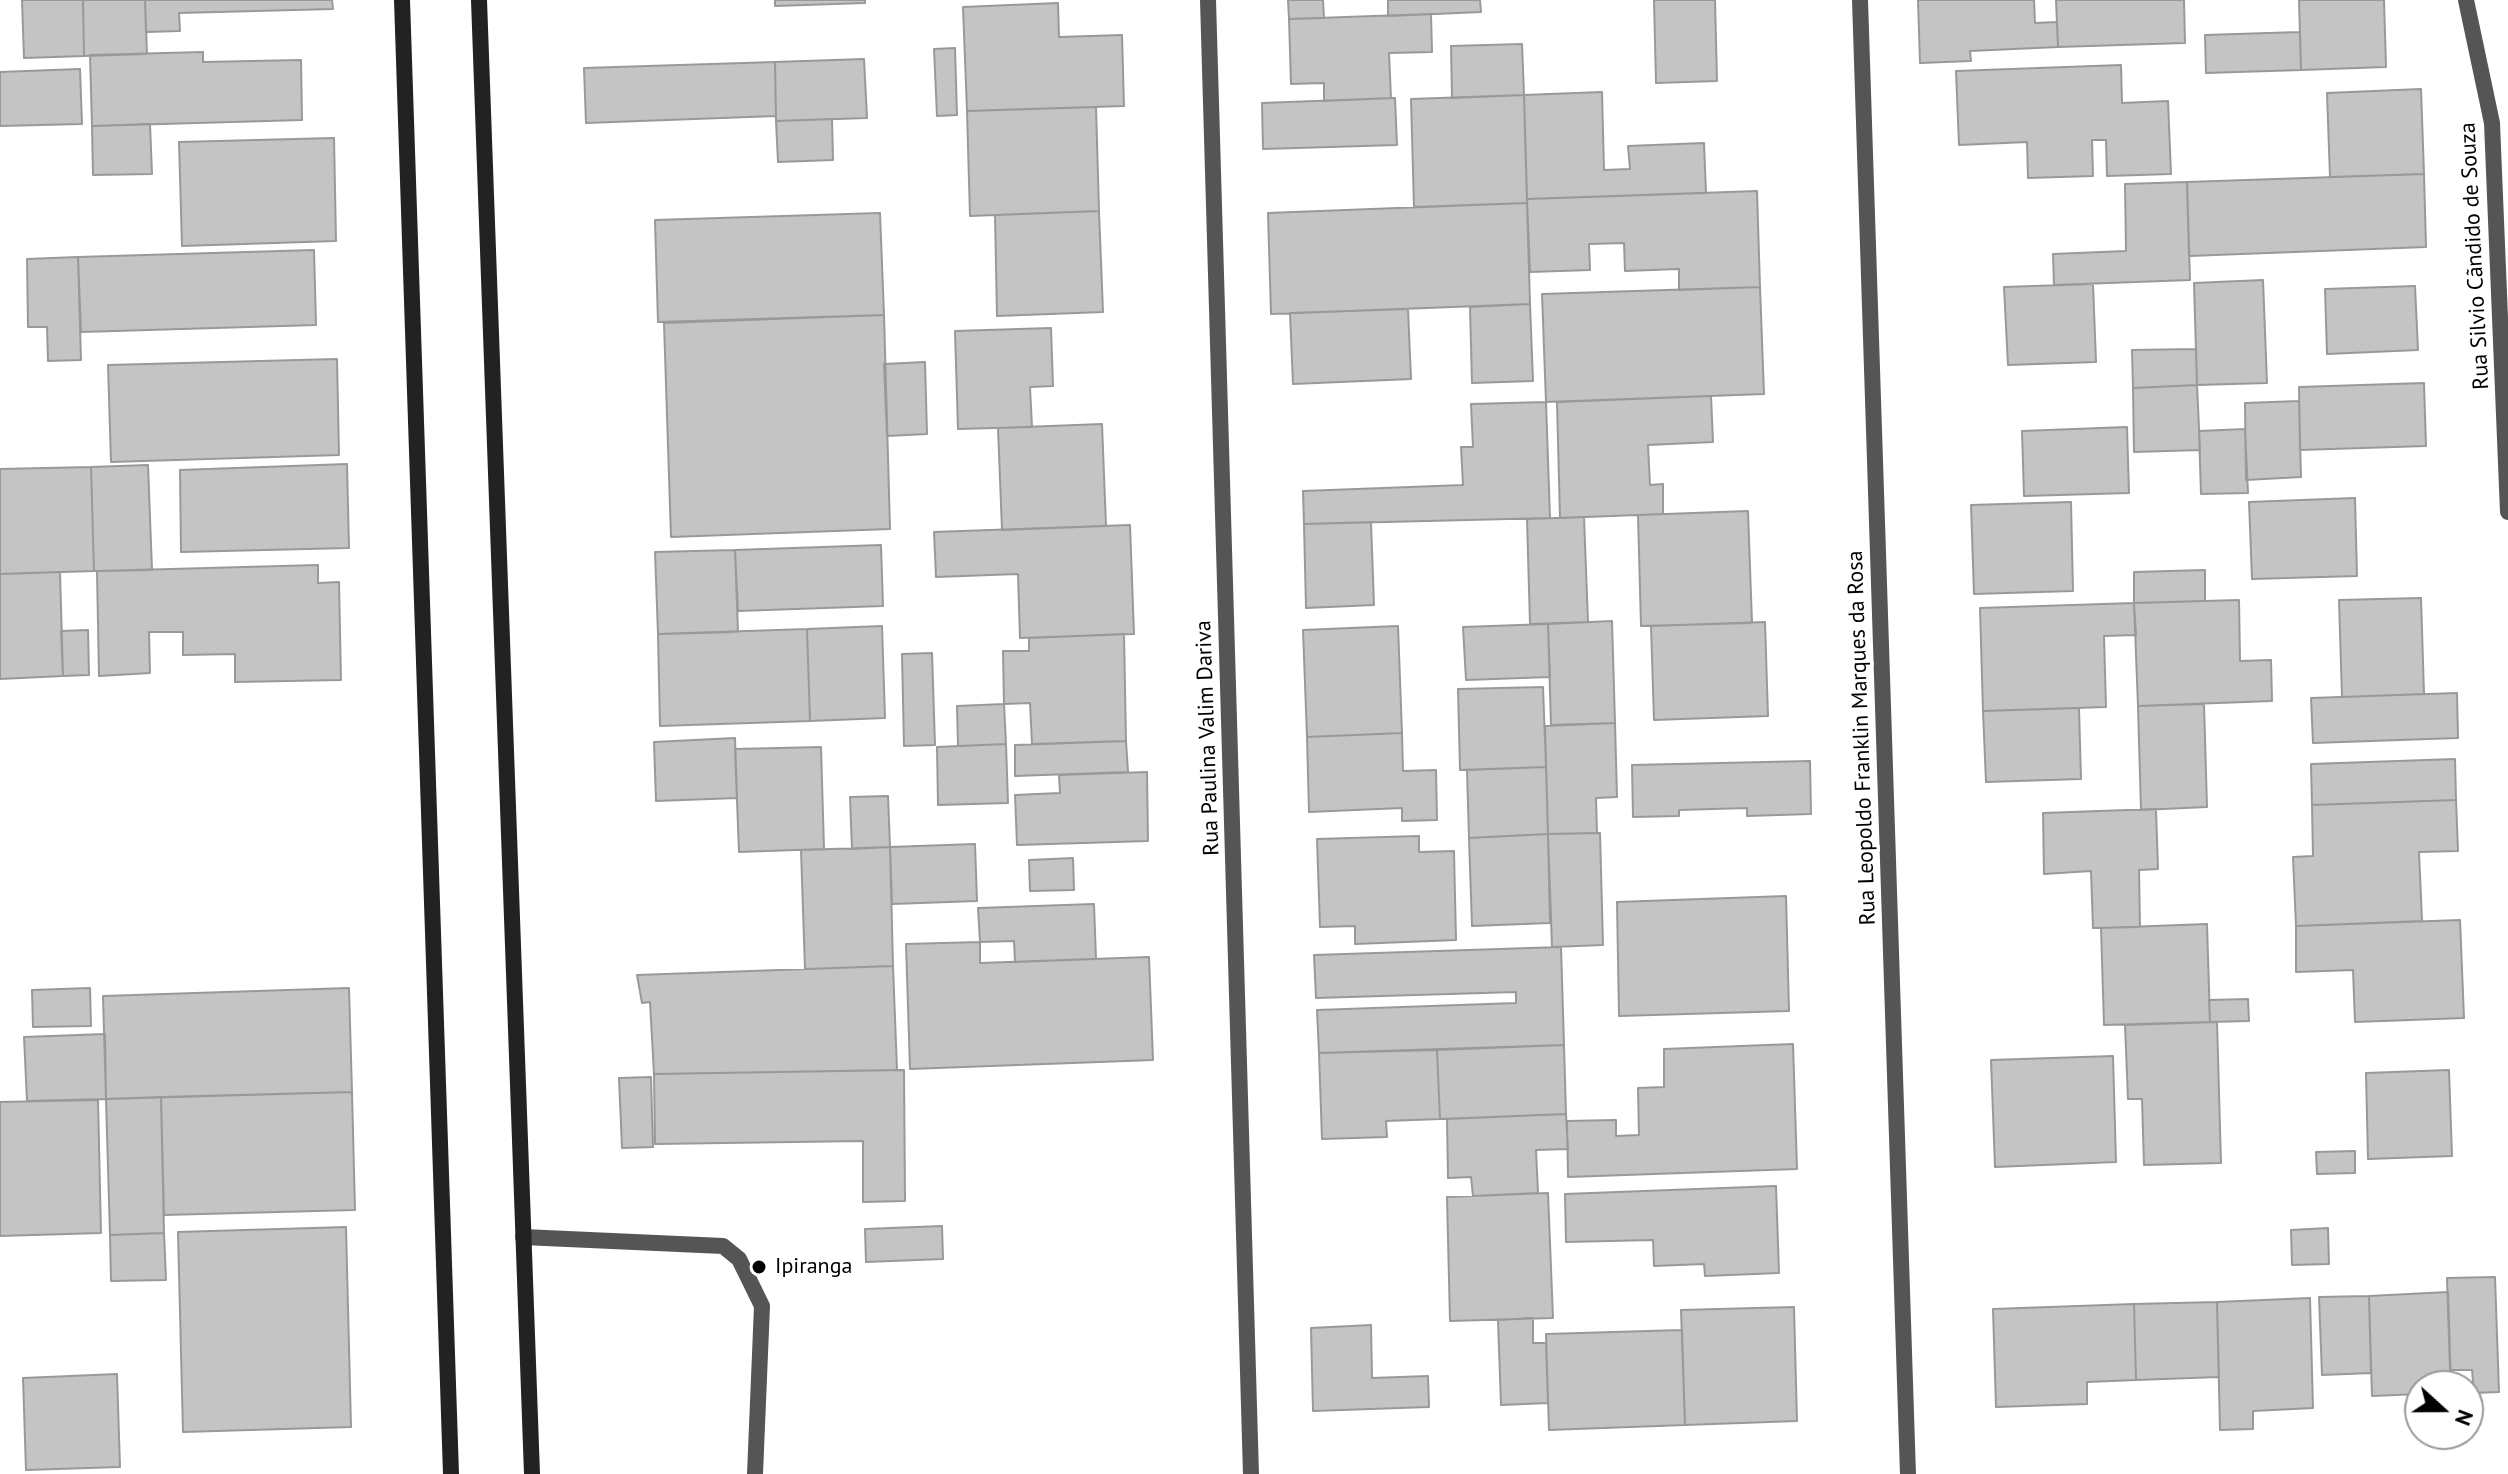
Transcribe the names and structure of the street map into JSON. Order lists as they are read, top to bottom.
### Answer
{
  "streets": {
    "street": ["Rua Silvio Cãndido de Souza", "Rua Paulina Valim Dariva", "Rua Leopoldo Franklin Marques da Rosa"]
  },
  "places": ["Ipiranga"],
  "north": "right"
}
